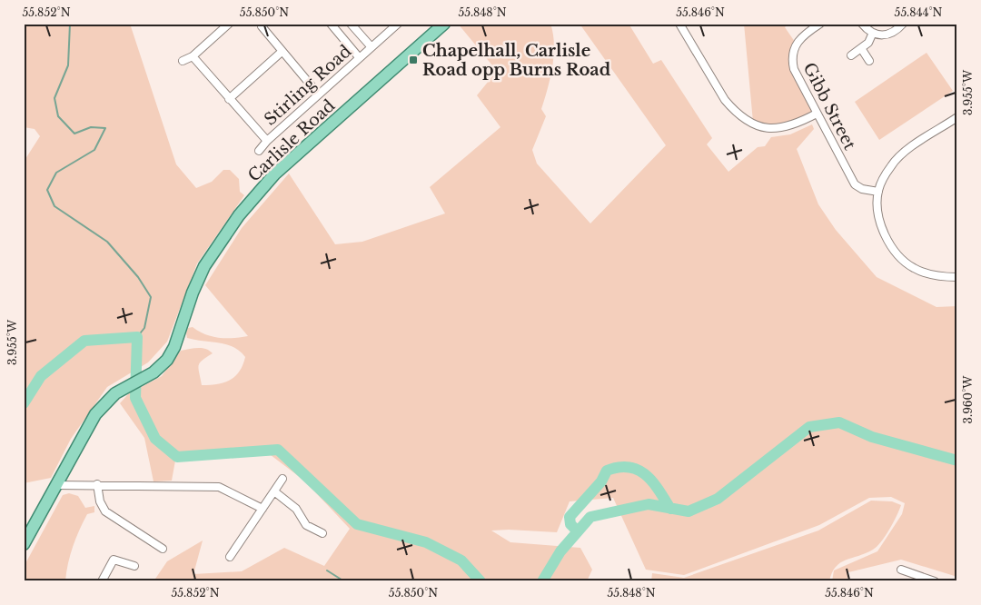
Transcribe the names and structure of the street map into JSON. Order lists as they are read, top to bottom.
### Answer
{
  "streets": {
    "main road": ["Carlisle Road"],
    "street": ["Stirling Road", "Gibb Street"]
  },
  "places": {
    "transit": ["Chapelhall, Carlisle Road opp Burns Road"]
  },
  "coordinates": [
    "55.852°N",
    "55.850°N",
    "55.848°N",
    "55.846°N",
    "55.844°N",
    "3.955°W",
    "3.960°W"
  ]
}
